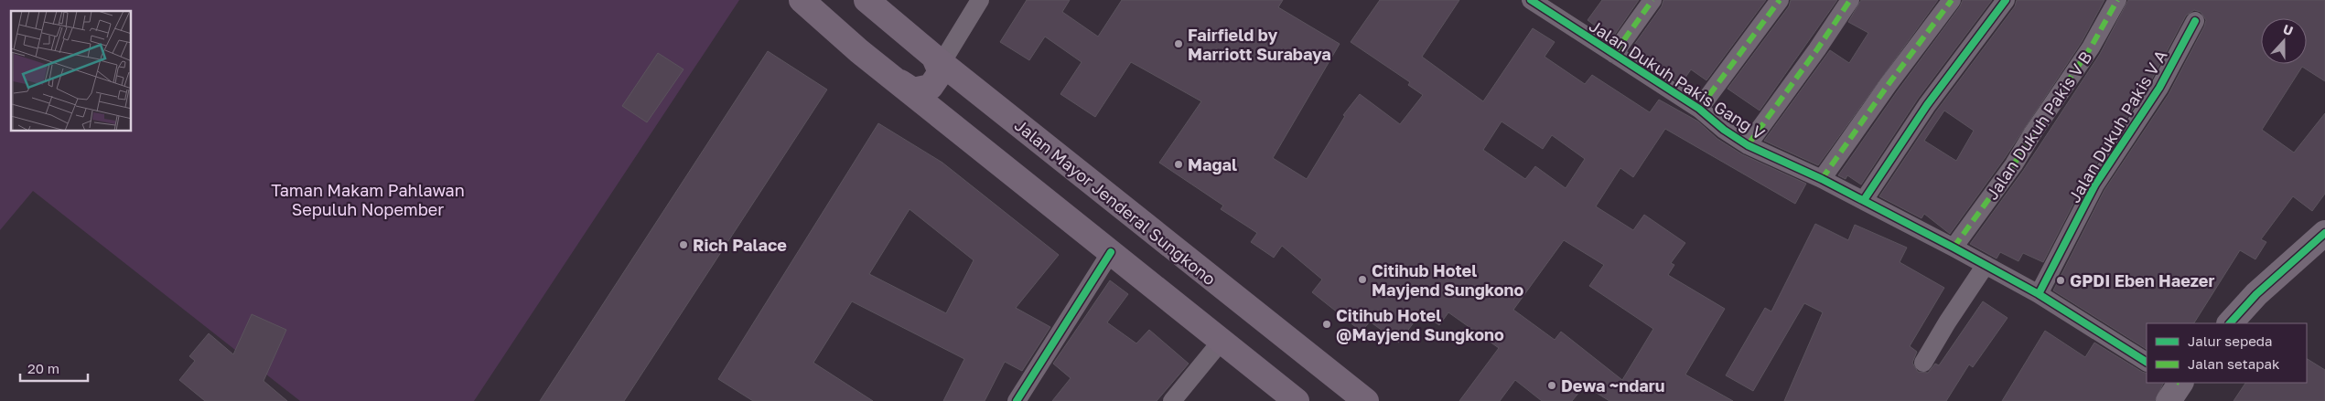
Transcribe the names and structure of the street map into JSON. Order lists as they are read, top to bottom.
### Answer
{
  "streets": {
    "main road": ["Jalan Mayor Jenderal Sungkono"],
    "street": ["Jalan Dukuh Pakis Gang V", "Jalan Dukuh Pakis V B", "Jalan Dukuh Pakis V A"]
  },
  "crossings": [
    ["Jalan Dukuh Pakis Gang V", "Jalan Dukuh Pakis V B"],
    ["Jalan Dukuh Pakis Gang V", "Jalan Dukuh Pakis V A"]
  ],
  "parks": ["Taman Makam Pahlawan Sepuluh Nopember"],
  "places": [
    "Fairfield by Marriott Surabaya",
    "Magal",
    "Rich Palace",
    "Citihub Hotel Mayjend Sungkono",
    "GPDI Eben Haezer",
    "Citihub Hotel @Mayjend Sungkono",
    "Dewa ~ndaru"
  ],
  "legend": ["Jalur sepeda", "Jalan setapak"],
  "scale_bar": "20 m",
  "north": "top"
}
